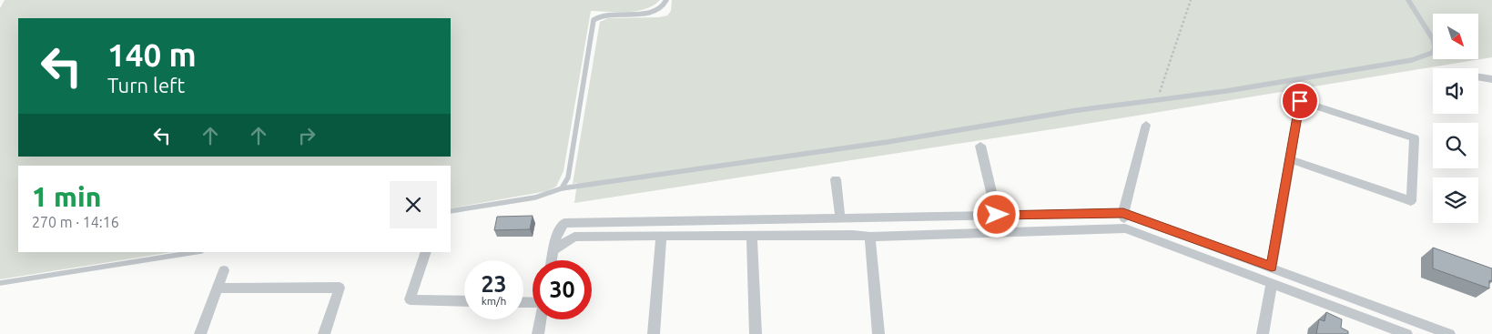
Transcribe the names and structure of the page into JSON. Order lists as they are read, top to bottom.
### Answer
{
  "north": "bottom right",
  "page": {
    "turn": ["140 m", "Turn left"],
    "heading": ["1 min", "270 m · 14:16"],
    "speed": "23 km/h",
    "limit": "30"
  }
}
